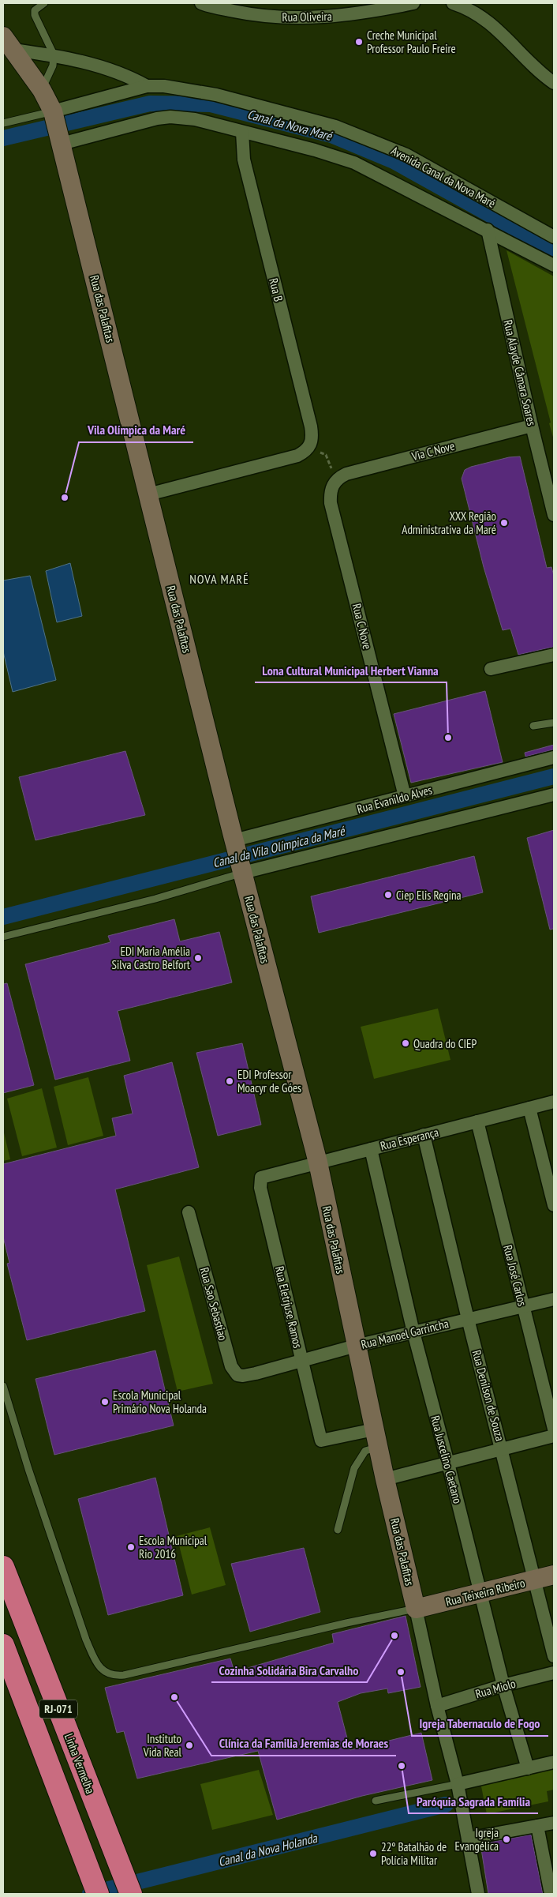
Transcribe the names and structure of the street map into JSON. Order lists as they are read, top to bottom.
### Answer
{
  "streets": {
    "highway": ["RJ-071", "Linha Vermelha"],
    "street": [
      "Rua Oliveira",
      "Avenida Canal da Nova Maré",
      "Rua B",
      "Rua das Palafitas",
      "Rua Alayde Câmara Soares",
      "Via C Nove",
      "Rua C Nove",
      "Rua Evanildo Alves",
      "Rua Esperança",
      "Rua José Carlos",
      "Rua Sao Sebastiao",
      "Rua Eletrjuse Ramos",
      "Rua Manoel Garrincha",
      "Rua Denilson de Souza",
      "Rua Juscelino Caetano",
      "Rua Teixeira Ribeiro",
      "Rua Miolo"
    ]
  },
  "crossings": [
    ["Avenida Canal da Nova Maré", "Rua das Palafitas"],
    ["Rua das Palafitas", "Rua Evanildo Alves"],
    ["Rua das Palafitas", "Rua Esperança"],
    ["Rua das Palafitas", "Rua Eletrjuse Ramos"],
    ["Rua das Palafitas", "Rua Manoel Garrincha"],
    ["Rua das Palafitas", "Rua Teixeira Ribeiro"],
    ["Rua das Palafitas", "Rua Miolo"],
    ["Rua Alayde Câmara Soares", "Via C Nove"],
    ["Via C Nove", "Rua C Nove"],
    ["Rua C Nove", "Rua Evanildo Alves"],
    ["Rua Esperança", "Rua José Carlos"],
    ["Rua Esperança", "Rua Eletrjuse Ramos"],
    ["Rua Esperança", "Rua Denilson de Souza"],
    ["Rua Esperança", "Rua Juscelino Caetano"],
    ["Rua José Carlos", "Rua Manoel Garrincha"],
    ["Rua Sao Sebastiao", "Rua Manoel Garrincha"],
    ["Rua Eletrjuse Ramos", "Rua Manoel Garrincha"],
    ["Rua Manoel Garrincha", "Rua Denilson de Souza"],
    ["Rua Manoel Garrincha", "Rua Juscelino Caetano"],
    ["Rua Denilson de Souza", "Rua Teixeira Ribeiro"],
    ["Rua Juscelino Caetano", "Rua Teixeira Ribeiro"],
    ["Rua Juscelino Caetano", "Rua Miolo"]
  ],
  "districts": ["NOVA MARÉ"],
  "water": ["Canal da Nova Maré", "Canal da Vila Olímpica da Maré", "Canal da Nova Holanda"],
  "places": [
    "Creche Municipal Professor Paulo Freire",
    "Vila Olímpica da Maré",
    "XXX Região Administrativa da Maré",
    "Lona Cultural Municipal Herbert Vianna",
    "Ciep Elis Regina",
    "EDI Maria Amélia Silva Castro Belfort",
    "Quadra do CIEP",
    "EDI Professor Moacyr de Góes",
    "Escola Municipal Primário Nova Holanda",
    "Escola Municipal Rio 2016",
    "Cozinha Solidária Bira Carvalho",
    "Igreja Tabernaculo de Fogo",
    "Clínica da Familia Jeremias de Moraes",
    "Instituto Vida Real",
    "Paróquia Sagrada Família",
    "Igreja Evangélica",
    "22º Batalhão de Polícia Militar"
  ]
}
